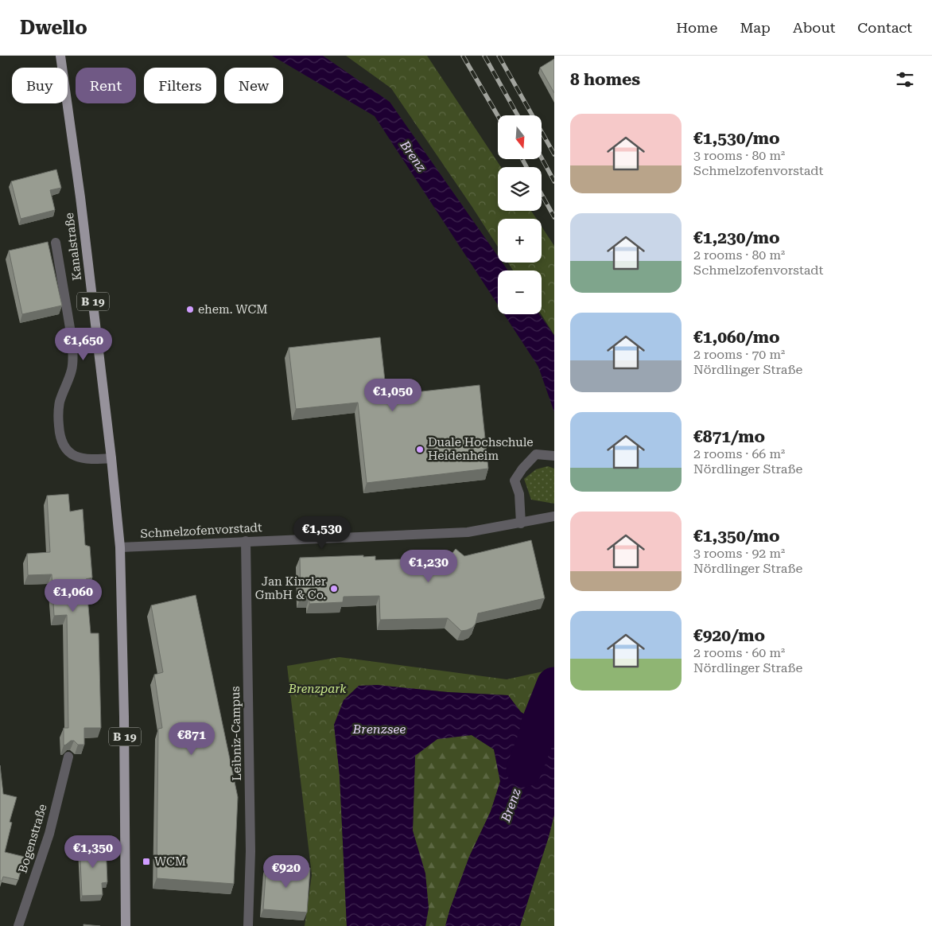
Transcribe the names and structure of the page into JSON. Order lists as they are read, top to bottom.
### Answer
{
  "streets": {
    "main road": ["Kanalstraße", "B 19"],
    "street": ["Schmelzofenvorstadt", "Leibniz-Campus", "Bogenstraße"]
  },
  "crossings": [
    ["Kanalstraße", "B 19"],
    ["Kanalstraße", "Schmelzofenvorstadt"],
    ["B 19", "Schmelzofenvorstadt"],
    ["Schmelzofenvorstadt", "Leibniz-Campus"]
  ],
  "water": ["Brenz", "Brenzsee"],
  "parks": ["Brenzpark"],
  "places": {
    "other": ["ehem. WCM", "Duale Hochschule Heidenheim", "Jan Kinzler GmbH & Co."],
    "transit": ["WCM"]
  },
  "north": "bottom",
  "page": {
    "header": "Dwello",
    "nav": [
      "Home",
      "Map",
      "About",
      "Contact"
    ],
    "heading": "8 homes",
    "chip": [
      "Buy",
      "Rent",
      "Filters",
      "New"
    ],
    "list": [
      {
        "name": "€1,530/mo",
        "note": "3 rooms · 80 m² · Schmelzofenvorstadt"
      },
      {
        "name": "€1,230/mo",
        "note": "2 rooms · 80 m² · Schmelzofenvorstadt"
      },
      {
        "name": "€1,060/mo",
        "note": "2 rooms · 70 m² · Nördlinger Straße"
      },
      {
        "name": "€871/mo",
        "note": "2 rooms · 66 m² · Nördlinger Straße"
      },
      {
        "name": "€1,350/mo",
        "note": "3 rooms · 92 m² · Nördlinger Straße"
      },
      {
        "name": "€920/mo",
        "note": "2 rooms · 60 m² · Nördlinger Straße"
      }
    ],
    "map_buttons": ["+", "−"],
    "price": [
      "€1,650",
      "€1,050",
      "€1,530",
      "€1,230",
      "€1,060",
      "€871",
      "€1,350",
      "€920"
    ]
  }
}
